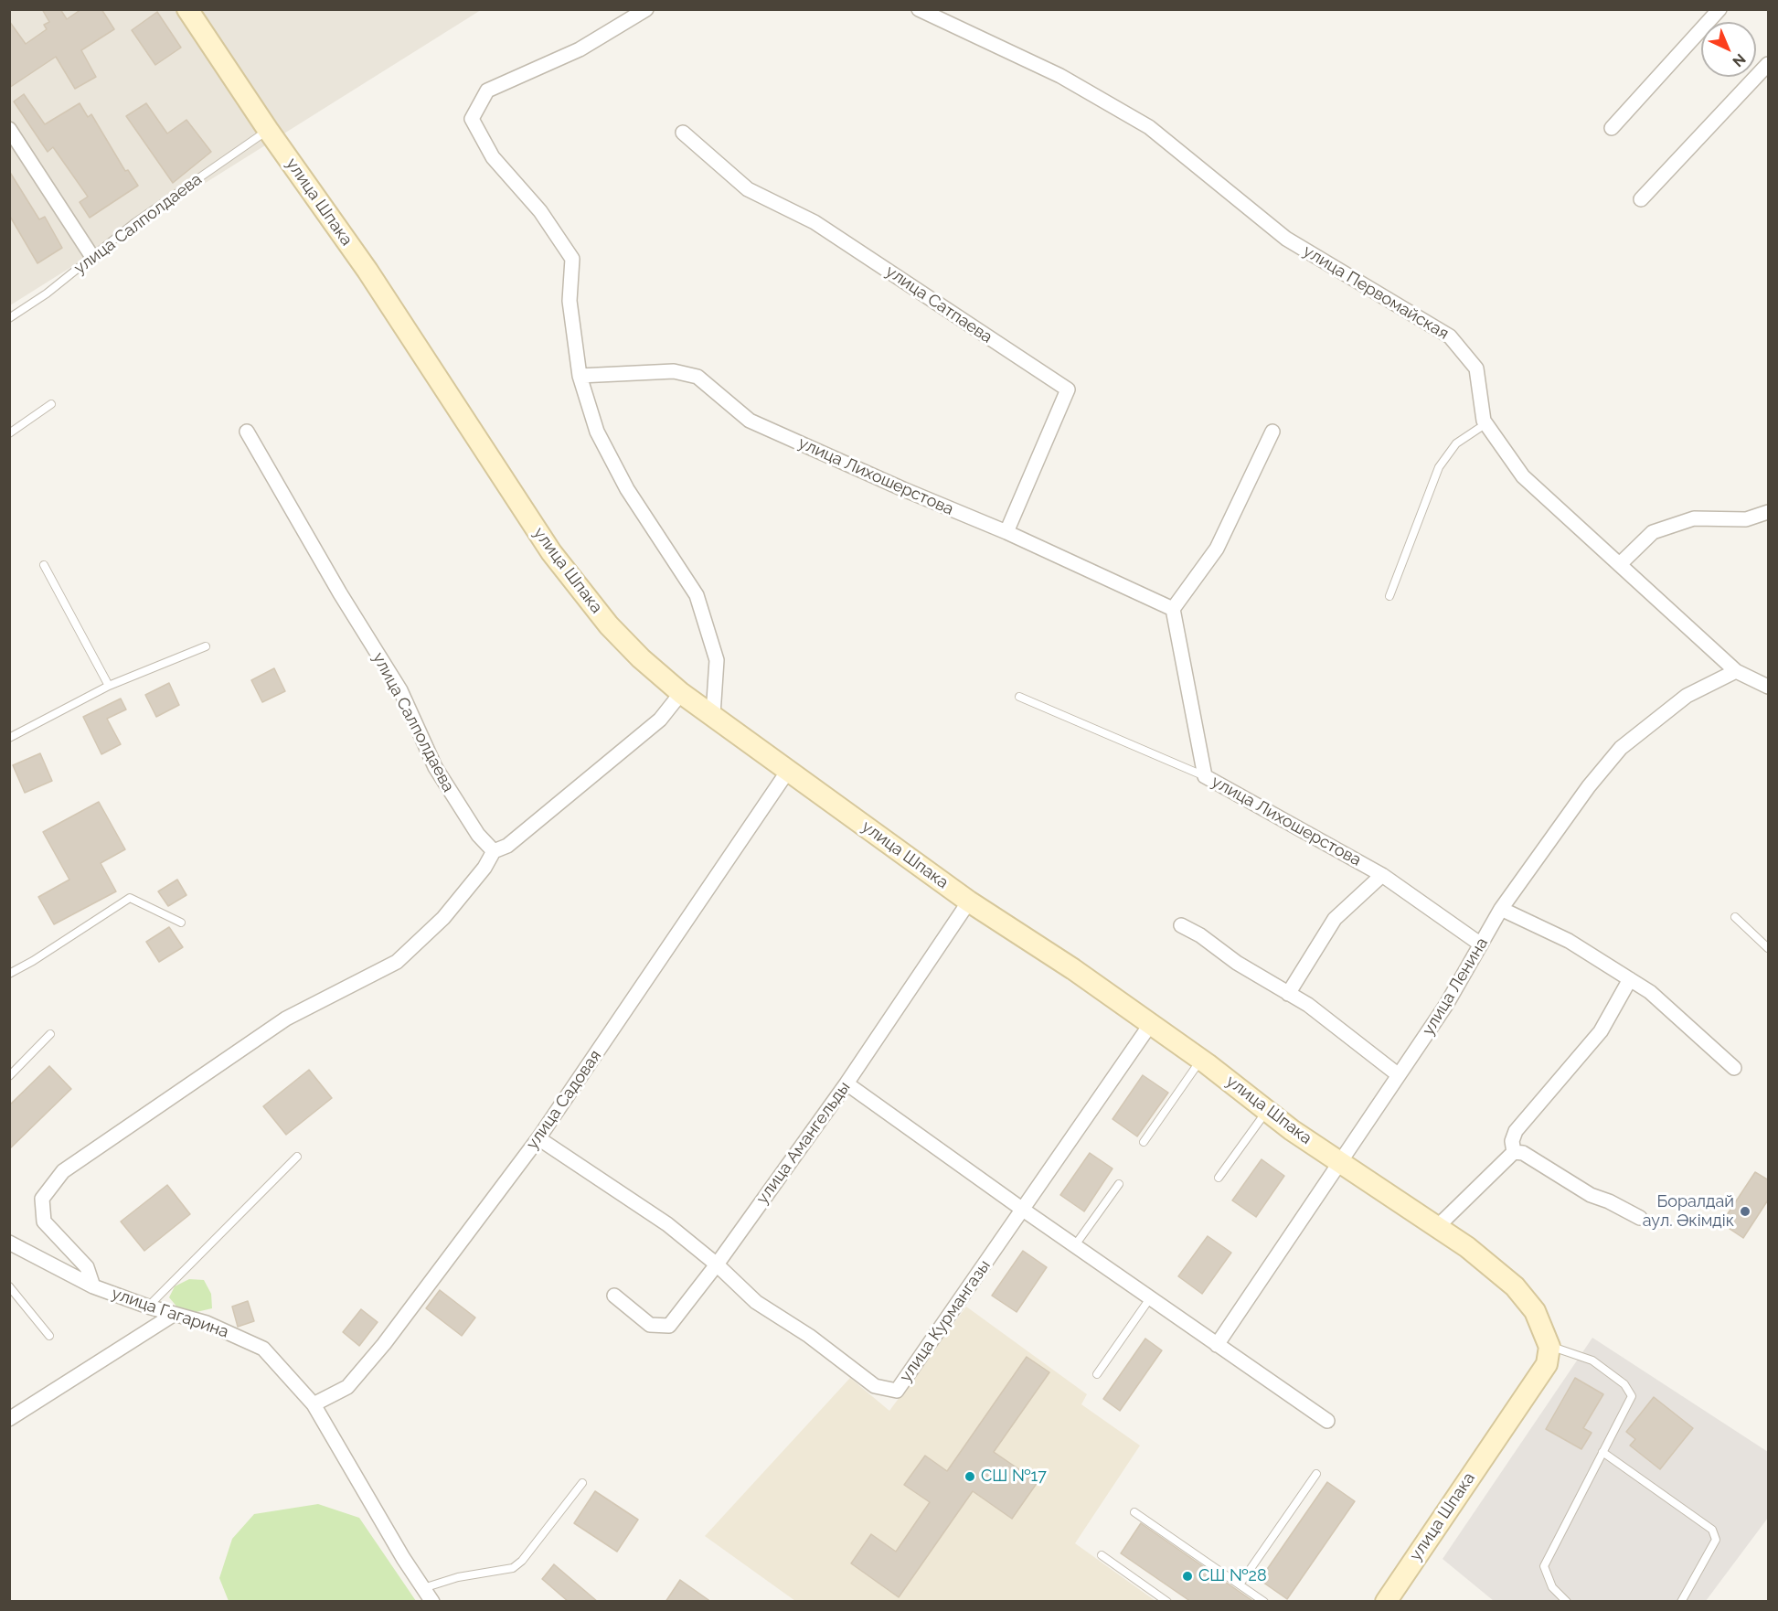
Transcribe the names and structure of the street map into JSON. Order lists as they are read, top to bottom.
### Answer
{
  "streets": {
    "street": [
      "улица Шпака",
      "улица Салполдаева",
      "улица Первомайская",
      "улица Сатпаева",
      "улица Лихошерстова",
      "улица Ленина",
      "улица Садовая",
      "улица Амангельды",
      "улица Гагарина",
      "улица Курмангазы"
    ]
  },
  "crossings": [
    ["улица Шпака", "улица Салполдаева"],
    ["улица Шпака", "улица Ленина"],
    ["улица Шпака", "улица Садовая"],
    ["улица Шпака", "улица Амангельды"],
    ["улица Шпака", "улица Курмангазы"],
    ["улица Первомайская", "улица Ленина"],
    ["улица Сатпаева", "улица Лихошерстова"],
    ["улица Лихошерстова", "улица Ленина"],
    ["улица Садовая", "улица Гагарина"],
    ["улица Садовая", "улица Курмангазы"],
    ["улица Амангельды", "улица Курмангазы"]
  ],
  "places": ["Боралдай аул. Әкімдік", "СШ №17", "СШ №28"],
  "north": "bottom right"
}
